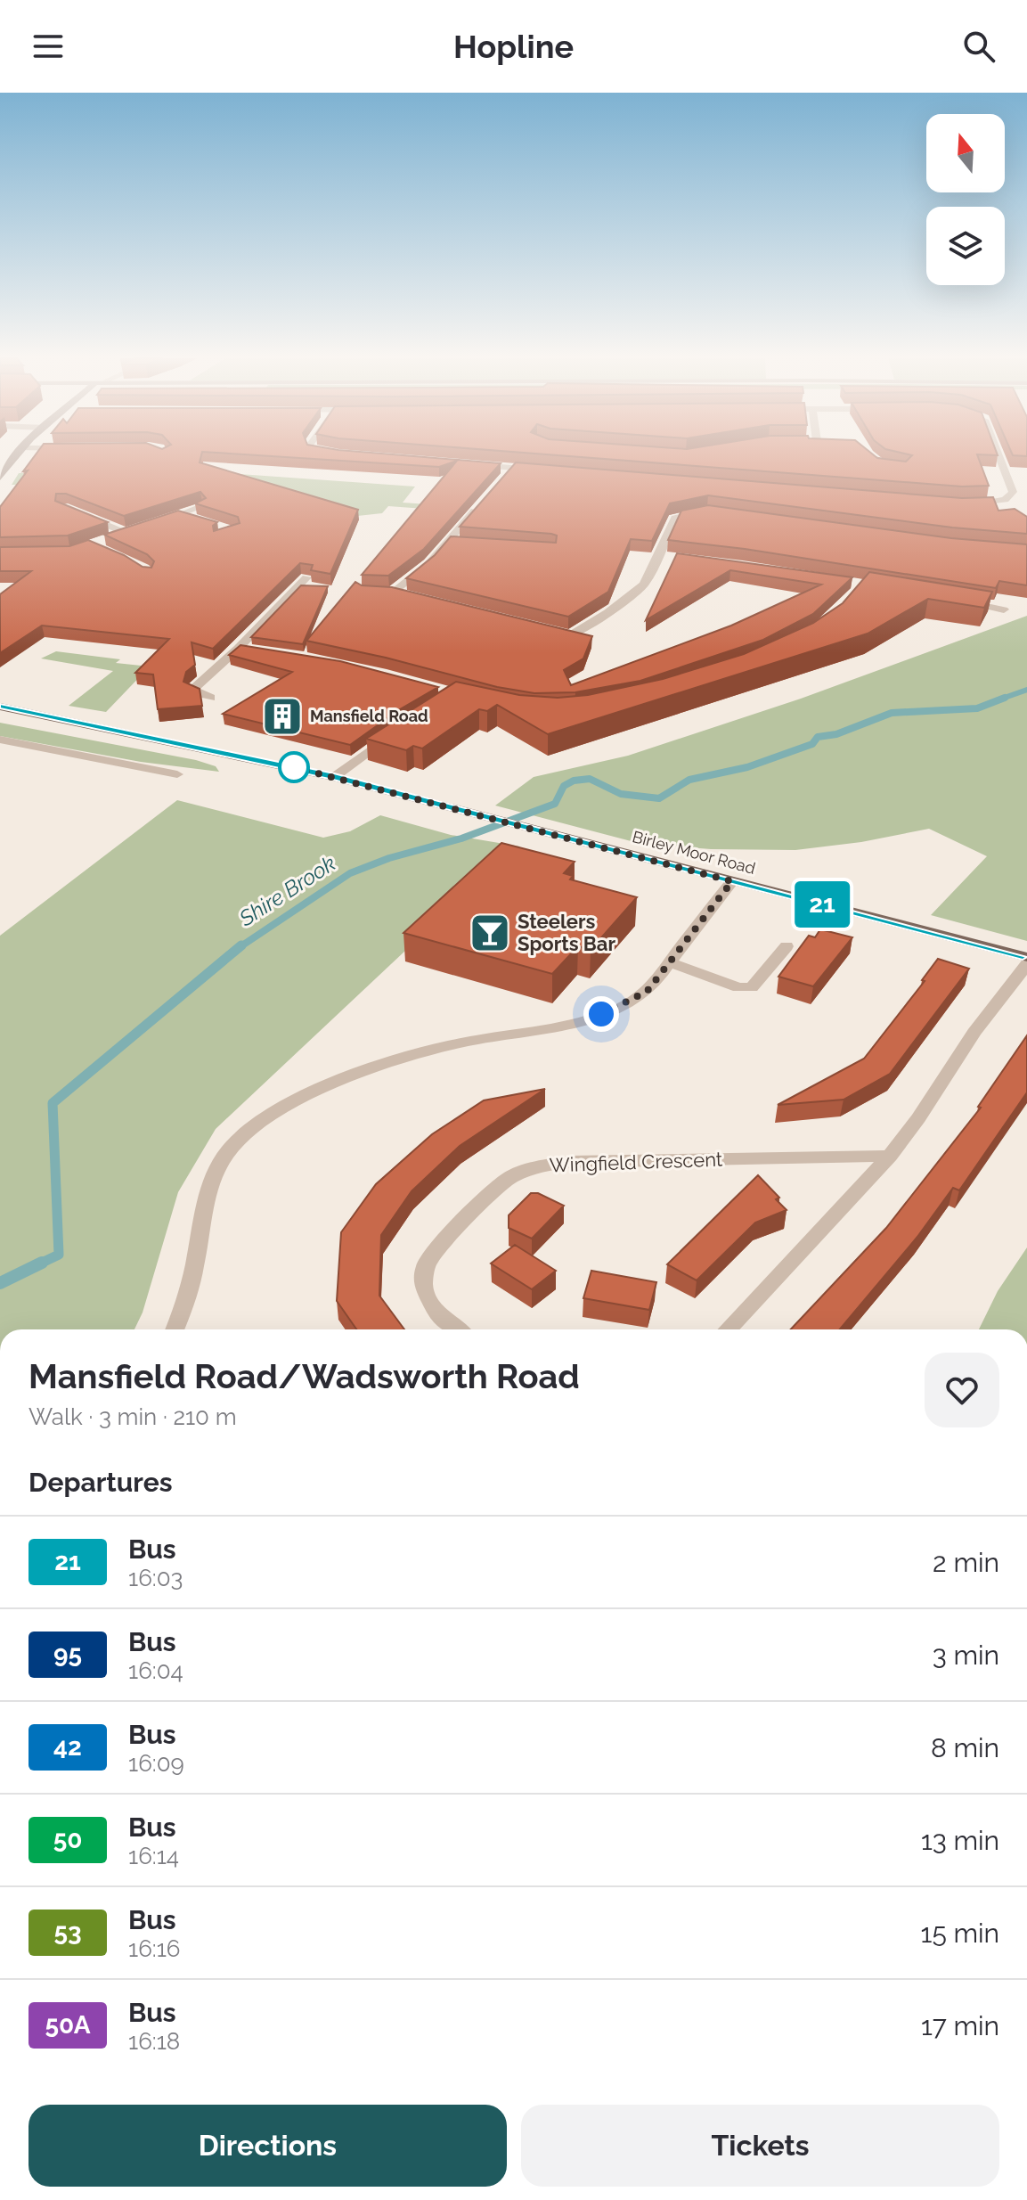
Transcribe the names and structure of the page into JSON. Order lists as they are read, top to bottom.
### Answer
{
  "streets": {
    "main road": ["Birley Moor Road"],
    "street": ["Wingfield Crescent"]
  },
  "water": ["Shire Brook"],
  "places": {
    "building": ["Mansfield Road"],
    "bar": ["Steelers Sports Bar"]
  },
  "lines": ["bus line 21"],
  "north": "top",
  "page": {
    "header": "Hopline",
    "on_map": "21",
    "heading": [
      ["Mansfield Road/Wadsworth Road", "Walk · 3 min · 210 m"],
      "Departures"
    ],
    "list": [
      {
        "mark": "21",
        "name": "Bus",
        "note": "16:03",
        "value": "2 min"
      },
      {
        "mark": "95",
        "name": "Bus",
        "note": "16:04",
        "value": "3 min"
      },
      {
        "mark": "42",
        "name": "Bus",
        "note": "16:09",
        "value": "8 min"
      },
      {
        "mark": "50",
        "name": "Bus",
        "note": "16:14",
        "value": "13 min"
      },
      {
        "mark": "53",
        "name": "Bus",
        "note": "16:16",
        "value": "15 min"
      },
      {
        "mark": "50A",
        "name": "Bus",
        "note": "16:18",
        "value": "17 min"
      }
    ],
    "buttons": ["Directions", "Tickets"]
  }
}
